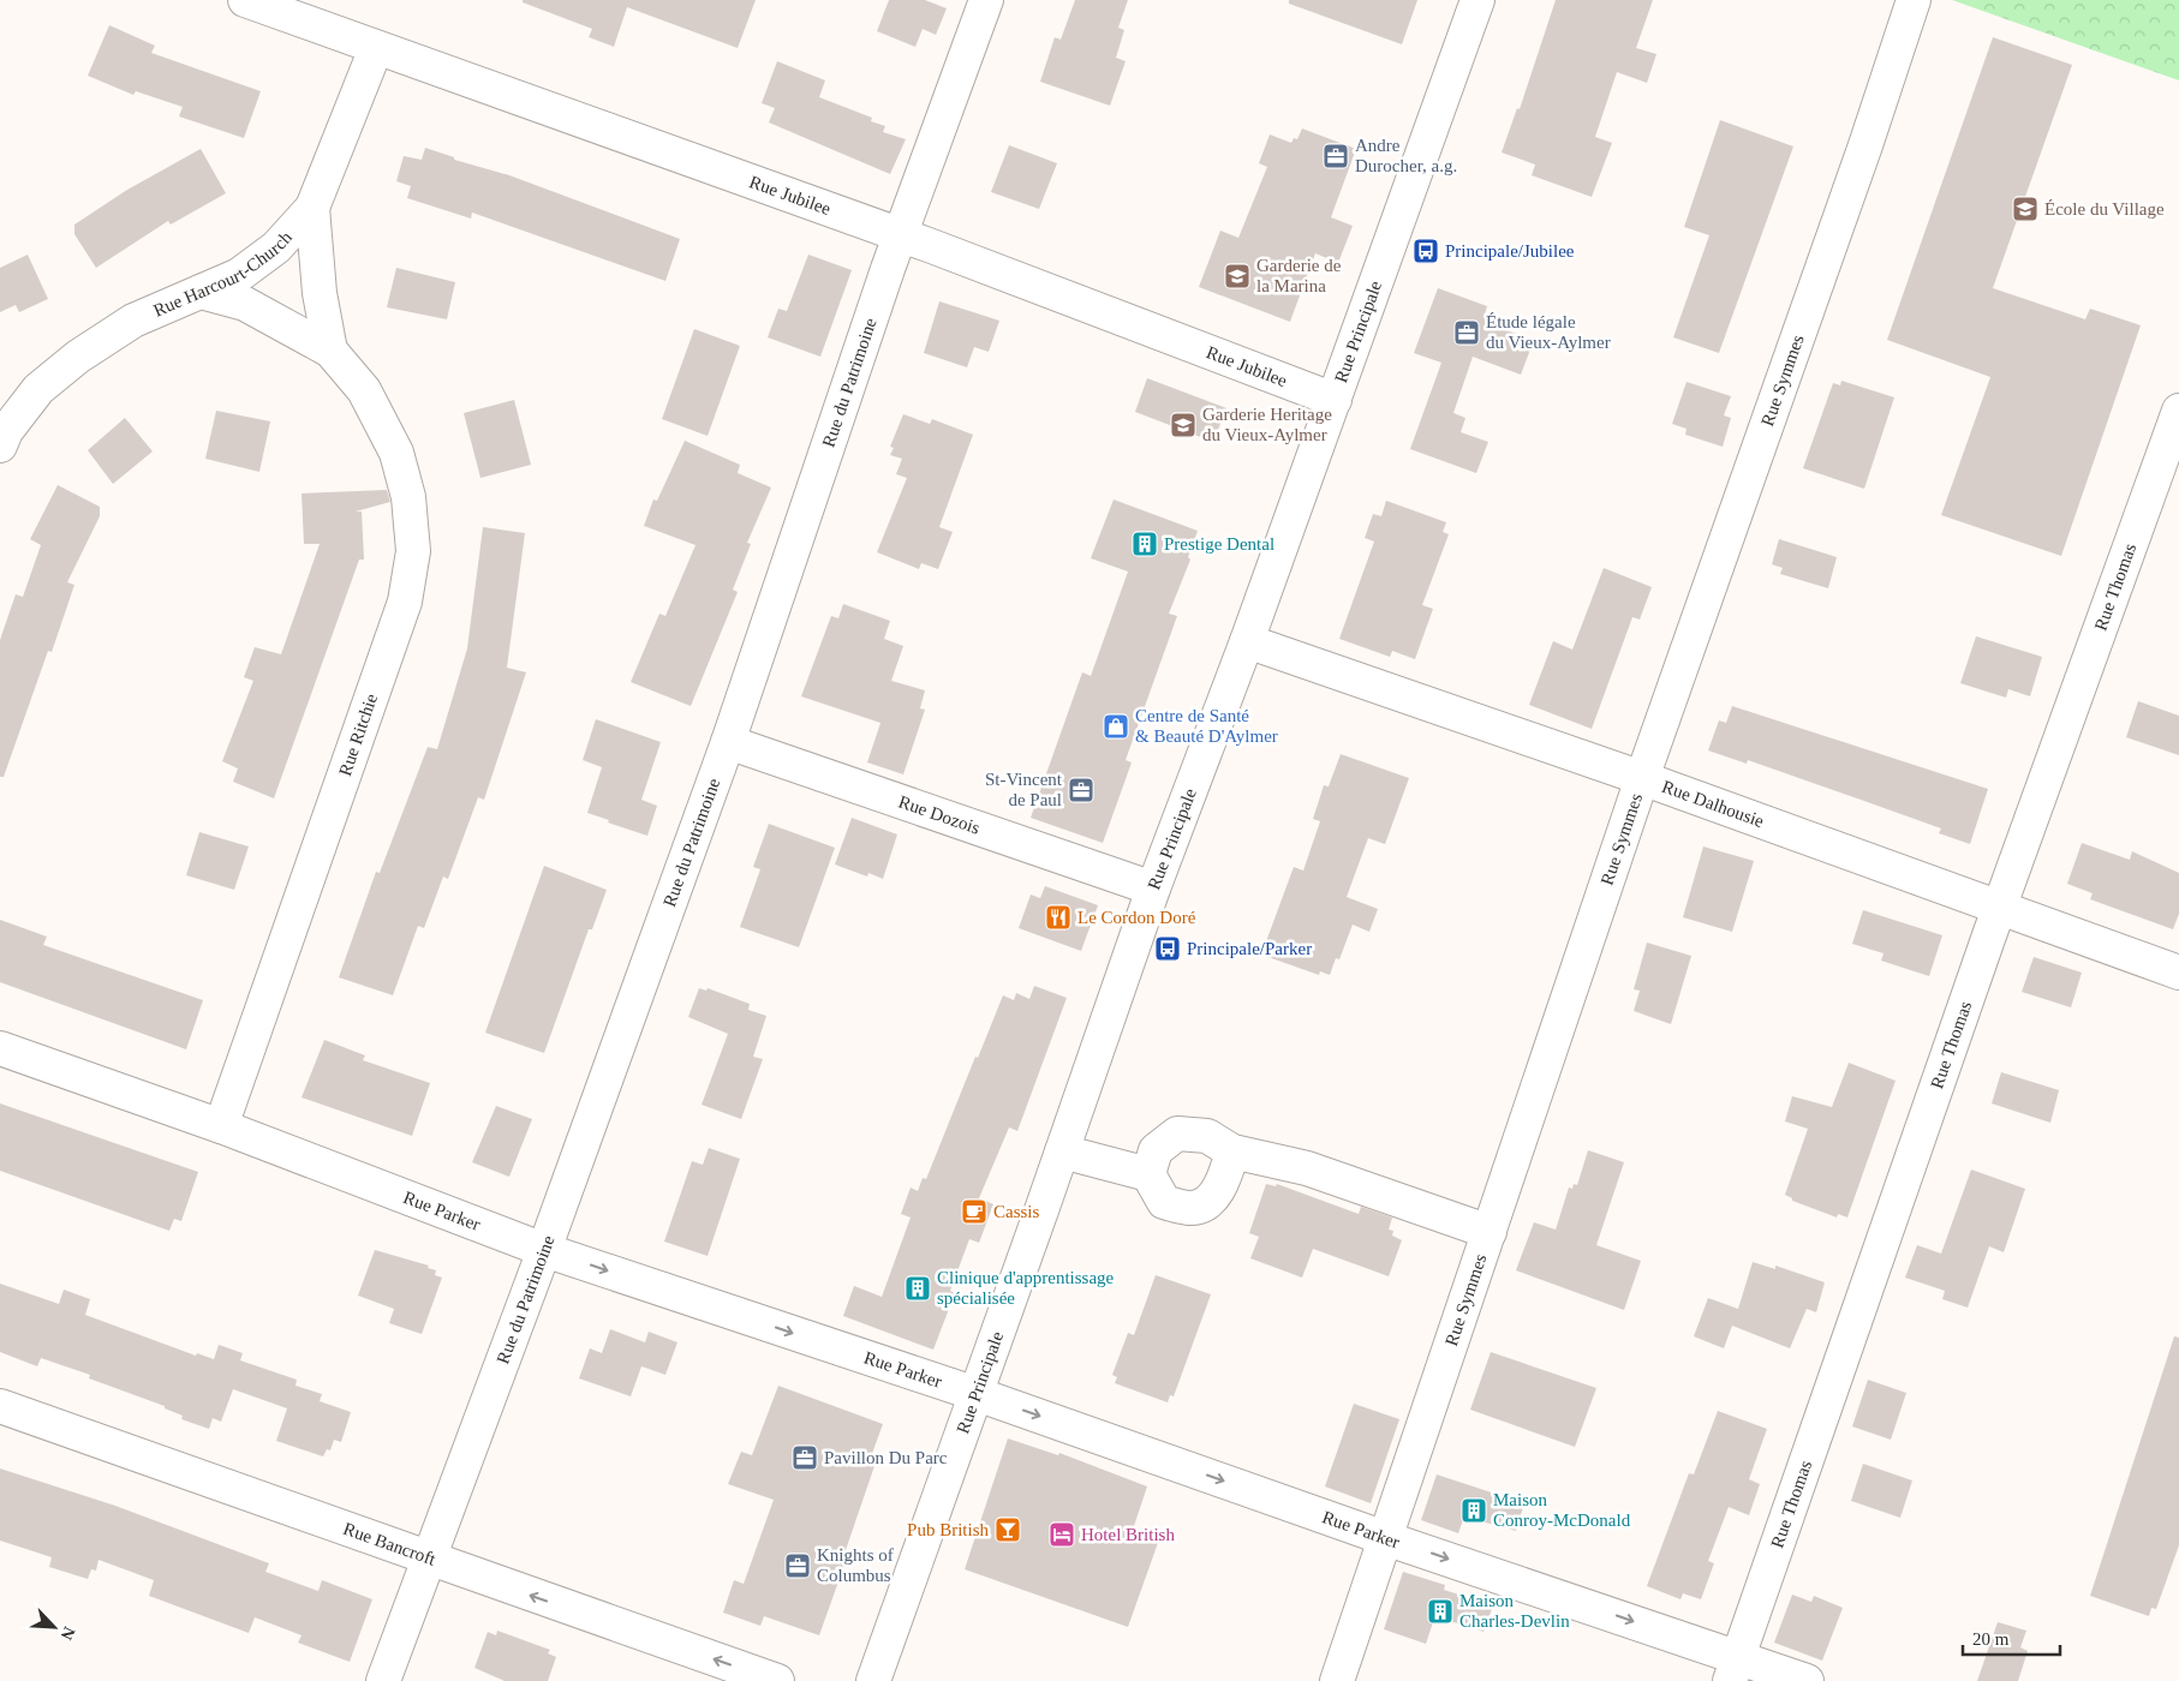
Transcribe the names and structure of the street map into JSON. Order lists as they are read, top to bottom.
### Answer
{
  "streets": {
    "street": [
      "Rue Jubilee",
      "Rue Harcourt-Church",
      "Rue Principale",
      "Rue Symmes",
      "Rue du Patrimoine",
      "Rue Thomas",
      "Rue Ritchie",
      "Rue Dalhousie",
      "Rue Dozois",
      "Rue Parker",
      "Rue Bancroft"
    ]
  },
  "crossings": [
    ["Rue Jubilee", "Rue Harcourt-Church"],
    ["Rue Jubilee", "Rue Principale"],
    ["Rue Jubilee", "Rue du Patrimoine"],
    ["Rue Harcourt-Church", "Rue Ritchie"],
    ["Rue Principale", "Rue Dalhousie"],
    ["Rue Principale", "Rue Dozois"],
    ["Rue Principale", "Rue Parker"],
    ["Rue Symmes", "Rue Dalhousie"],
    ["Rue Symmes", "Rue Parker"],
    ["Rue du Patrimoine", "Rue Dozois"],
    ["Rue du Patrimoine", "Rue Parker"],
    ["Rue du Patrimoine", "Rue Bancroft"],
    ["Rue Thomas", "Rue Dalhousie"],
    ["Rue Thomas", "Rue Parker"],
    ["Rue Ritchie", "Rue Parker"]
  ],
  "one_way": ["Rue Parker", "Rue Bancroft"],
  "places": {
    "office": [
      "Andre Durocher, a.g.",
      "Étude légale du Vieux-Aylmer",
      "St-Vincent de Paul",
      "Pavillon Du Parc",
      "Knights of Columbus"
    ],
    "school or university": ["École du Village", "Garderie de la Marina", "Garderie Heritage du Vieux-Aylmer"],
    "bus stop": ["Principale/Jubilee", "Principale/Parker"],
    "building": [
      "Prestige Dental",
      "Clinique d'apprentissage spécialisée",
      "Maison Conroy-McDonald",
      "Maison Charles-Devlin"
    ],
    "shop": ["Centre de Santé & Beauté D'Aylmer"],
    "restaurant": ["Le Cordon Doré"],
    "cafe": ["Cassis"],
    "bar": ["Pub British"],
    "hotel": ["Hotel British"]
  },
  "scale_bar": "20 m",
  "north": "bottom right"
}
